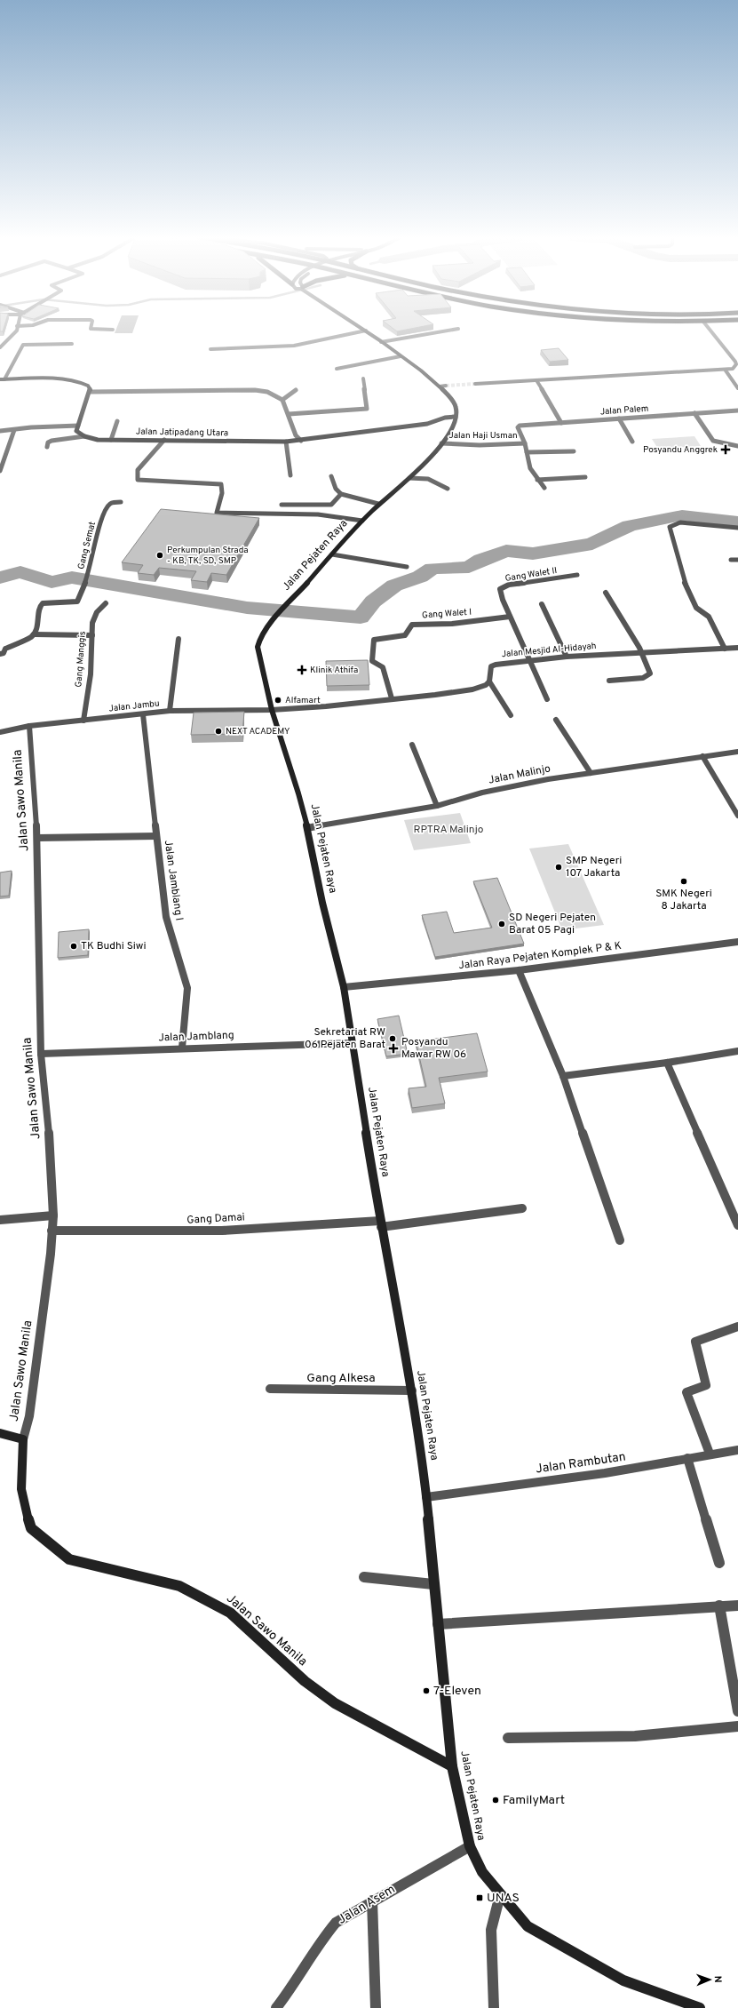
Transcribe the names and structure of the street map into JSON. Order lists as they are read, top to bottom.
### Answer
{
  "streets": {
    "street": [
      "Jalan Palem",
      "Jalan Jatipadang Utara",
      "Jalan Haji Usman",
      "Gang Semat",
      "Jalan Pejaten Raya",
      "Gang Walet II",
      "Gang Walet l",
      "Jalan Mesjid Al-Hidayah",
      "Gang Manggis",
      "Jalan Jambu",
      "Jalan Malinjo",
      "Jalan Sawo Manila",
      "Jalan Jamblang I",
      "Jalan Raya Pejaten Komplek P & K",
      "Jalan Jamblang",
      "Gang Damai",
      "Gang Alkesa",
      "Jalan Rambutan",
      "Jalan Asem"
    ]
  },
  "crossings": [
    ["Jalan Palem", "Jalan Haji Usman"],
    ["Jalan Jatipadang Utara", "Jalan Pejaten Raya"],
    ["Jalan Haji Usman", "Jalan Pejaten Raya"],
    ["Jalan Pejaten Raya", "Jalan Jambu"],
    ["Jalan Pejaten Raya", "Jalan Malinjo"],
    ["Jalan Pejaten Raya", "Jalan Sawo Manila"],
    ["Jalan Pejaten Raya", "Jalan Raya Pejaten Komplek P & K"],
    ["Jalan Pejaten Raya", "Jalan Jamblang"],
    ["Jalan Pejaten Raya", "Gang Damai"],
    ["Jalan Pejaten Raya", "Gang Alkesa"],
    ["Jalan Pejaten Raya", "Jalan Rambutan"],
    ["Jalan Pejaten Raya", "Jalan Asem"],
    ["Gang Walet II", "Gang Walet l"],
    ["Gang Walet II", "Jalan Mesjid Al-Hidayah"],
    ["Gang Manggis", "Jalan Jambu"],
    ["Jalan Jambu", "Jalan Sawo Manila"],
    ["Jalan Jambu", "Jalan Jamblang I"],
    ["Jalan Sawo Manila", "Jalan Jamblang"],
    ["Jalan Sawo Manila", "Gang Damai"],
    ["Jalan Jamblang I", "Jalan Jamblang"]
  ],
  "parks": ["RPTRA Malinjo"],
  "places": {
    "health": ["Posyandu Anggrek", "Klinik Athifa", "Posyandu Mawar RW 06"],
    "other": [
      "Perkumpulan Strada - KB, TK, SD, SMP",
      "Alfamart",
      "NEXT ACADEMY",
      "SMP Negeri 107 Jakarta",
      "SMK Negeri 8 Jakarta",
      "SD Negeri Pejaten Barat 05 Pagi",
      "TK Budhi Siwi",
      "Sekretariat RW 06 Pejaten Barat",
      "7-Eleven",
      "FamilyMart"
    ],
    "transit": ["UNAS"]
  },
  "north": "right"
}
